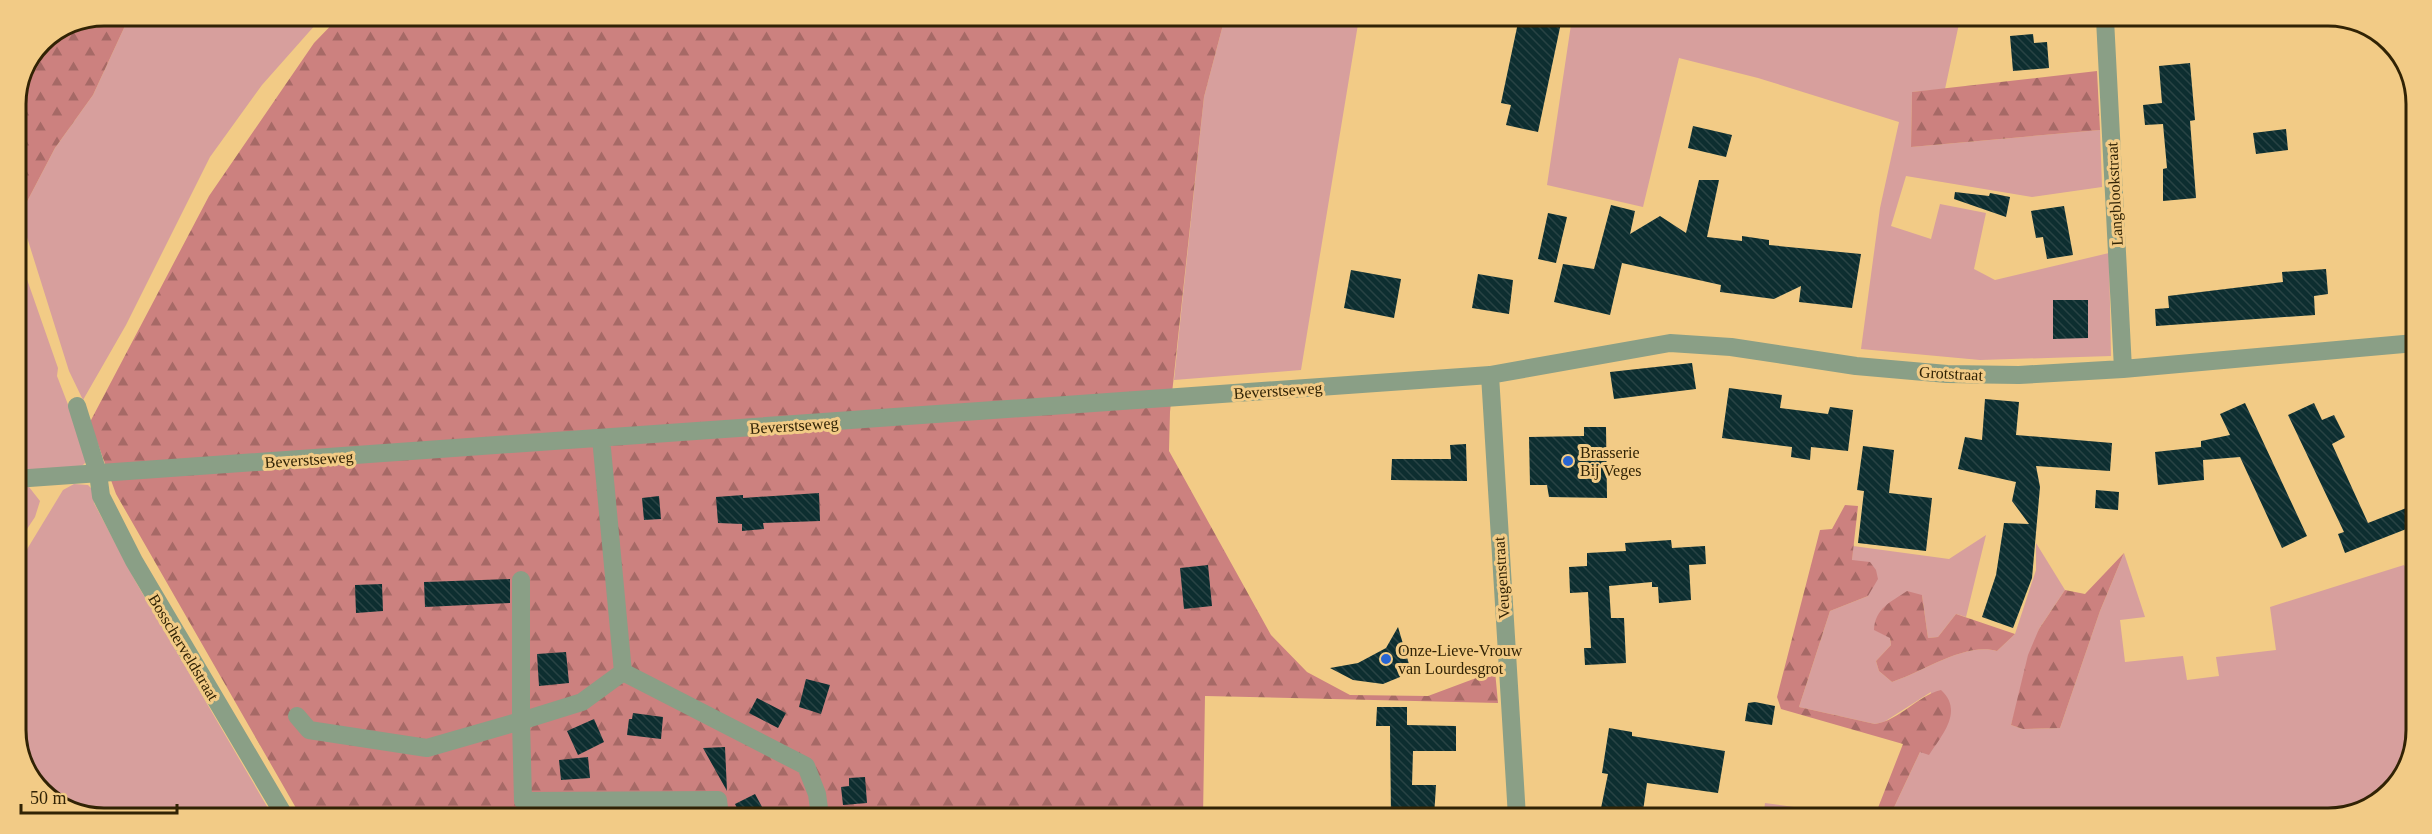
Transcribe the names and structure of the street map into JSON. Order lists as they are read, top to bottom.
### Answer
{
  "streets": {
    "street": [
      "Langblookstraat",
      "Grotstraat",
      "Beverstseweg",
      "Veugenstraat",
      "Bosscherveldstraat"
    ]
  },
  "crossings": [
    ["Langblookstraat", "Grotstraat"],
    ["Grotstraat", "Beverstseweg"],
    ["Grotstraat", "Veugenstraat"],
    ["Beverstseweg", "Veugenstraat"],
    ["Beverstseweg", "Bosscherveldstraat"]
  ],
  "places": ["Brasserie Bij Veges", "Onze-Lieve-Vrouw van Lourdesgrot"],
  "scale_bar": "50 m"
}
